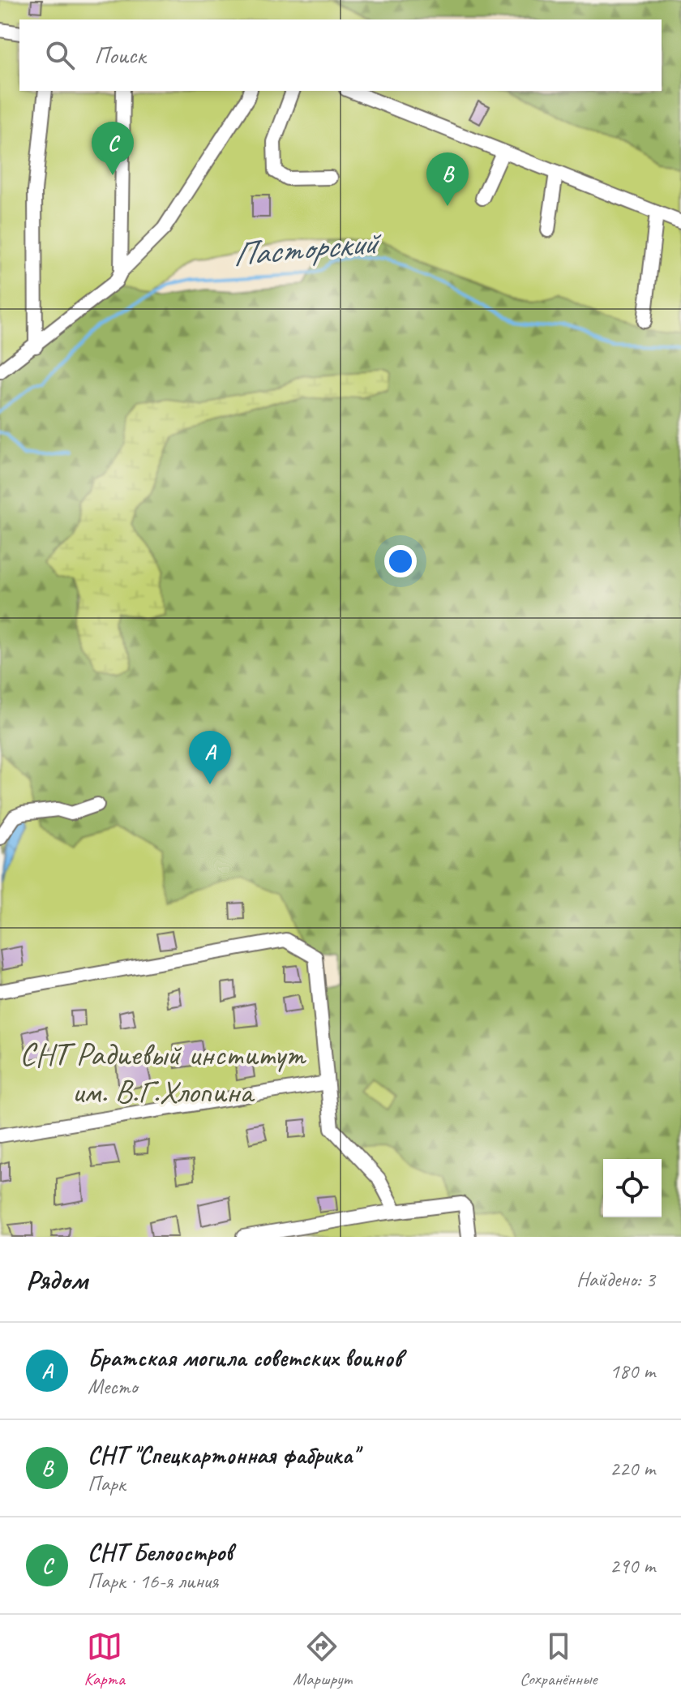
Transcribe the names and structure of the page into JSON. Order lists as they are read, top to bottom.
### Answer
{
  "water": ["Пасторский"],
  "parks": ["СНТ Радиевый институт им. В.Г.Хлопина"],
  "page": {
    "search": "Поиск",
    "pins": ["C", "B", "A"],
    "heading": ["Рядом", "Найдено: 3"],
    "list": [
      {
        "mark": "A",
        "name": "Братская могила советских воинов",
        "note": "Место",
        "value": "180 m"
      },
      {
        "mark": "B",
        "name": "СНТ \"Спецкартонная фабрика\"",
        "note": "Парк",
        "value": "220 m"
      },
      {
        "mark": "C",
        "name": "СНТ Белоостров",
        "note": "Парк · 16-я линия",
        "value": "290 m"
      }
    ],
    "nav": ["Карта", "Маршрут", "Сохранённые"]
  }
}
